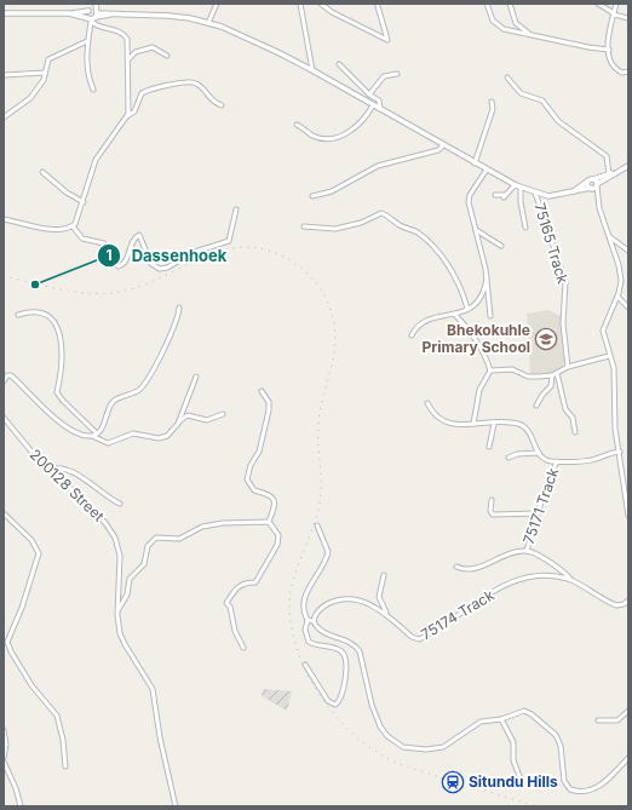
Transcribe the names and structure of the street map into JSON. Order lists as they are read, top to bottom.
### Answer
{
  "streets": {
    "street": [
      "75165 Track",
      "200128 Street",
      "75171 Track",
      "75174 Track"
    ]
  },
  "places": {
    "other": ["Dassenhoek"],
    "school or university": ["Bhekokuhle Primary School"],
    "station": ["Situndu Hills"]
  }
}
